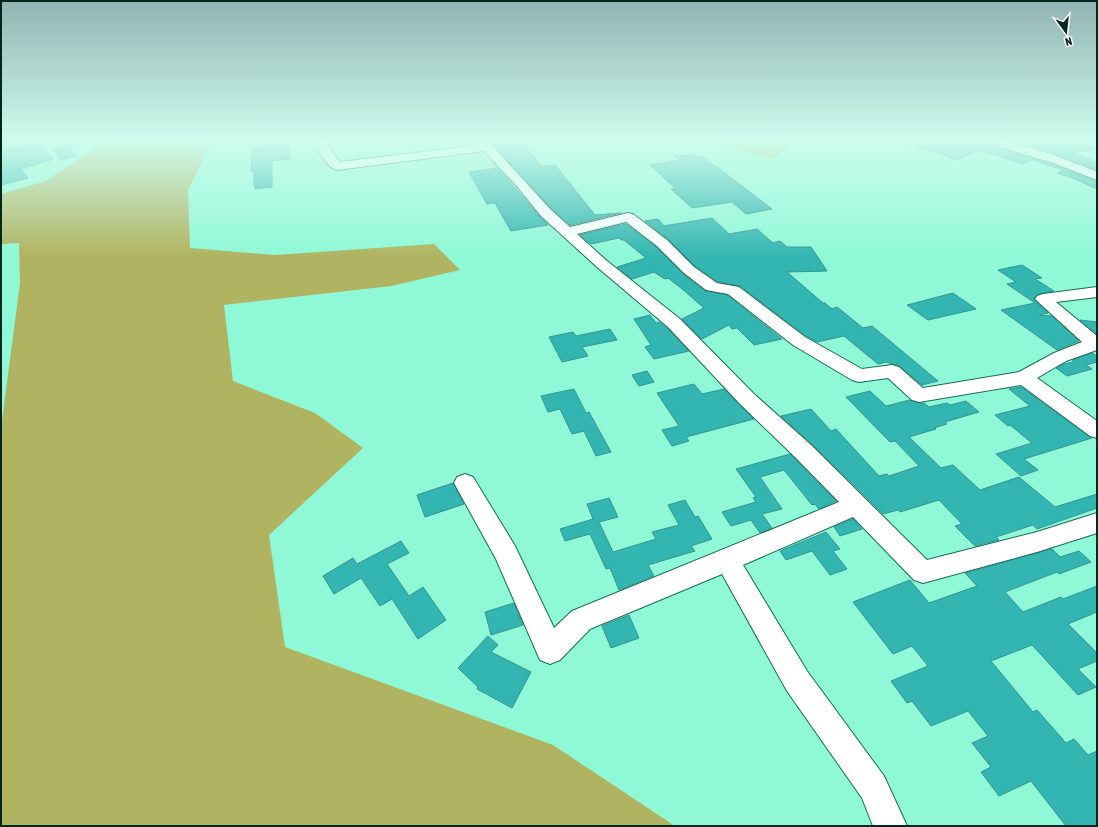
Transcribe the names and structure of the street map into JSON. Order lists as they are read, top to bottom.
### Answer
{
  "north": "bottom"
}
